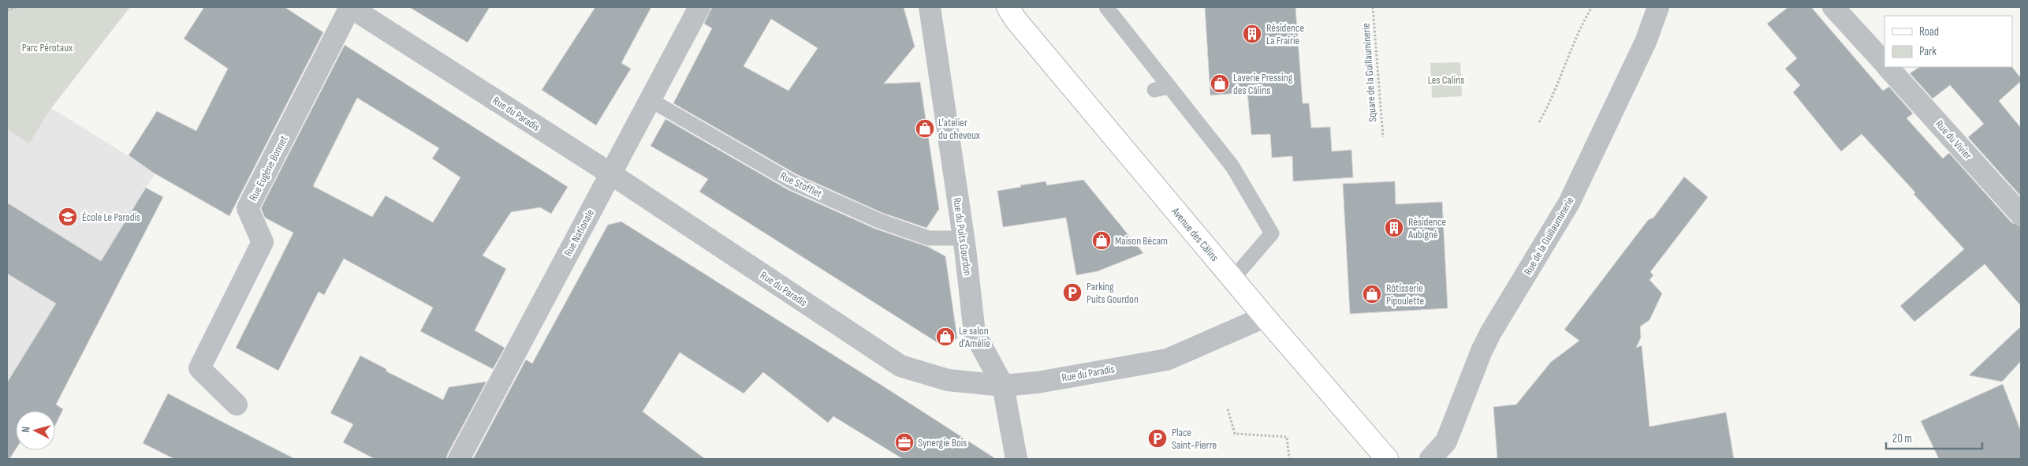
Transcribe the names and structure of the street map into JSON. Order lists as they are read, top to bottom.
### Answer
{
  "streets": {
    "main road": ["Avenue des Câlins"],
    "street": [
      "Rue du Paradis",
      "Rue du Vivier",
      "Rue Eugène Bonnet",
      "Rue Nationale",
      "Rue de la Guillauminerie",
      "Rue du Puits Gourdon"
    ],
    "lane": ["Rue Stofflet"],
    "path": ["Square de la Guillauminerie"]
  },
  "crossings": [
    ["Rue du Paradis", "Rue Eugène Bonnet"],
    ["Rue du Paradis", "Rue Nationale"],
    ["Rue du Paradis", "Avenue des Câlins"],
    ["Rue du Paradis", "Rue du Puits Gourdon"],
    ["Rue Stofflet", "Rue Nationale"],
    ["Rue Stofflet", "Rue du Puits Gourdon"]
  ],
  "parks": ["Parc Pérotaux", "Les Calins"],
  "places": {
    "building": ["Résidence La Frairie", "Résidence Aubigné"],
    "shop": [
      "Laverie Pressing des Câlins",
      "L'atelier du cheveux",
      "Maison Bécam",
      "Rôtisserie Pipoulette",
      "Le salon d'Amélie"
    ],
    "school or university": ["École Le Paradis"],
    "parking": ["Parking Puits Gourdon", "Place Saint-Pierre"],
    "office": ["Synergie Bois"]
  },
  "legend": ["Road", "Park"],
  "scale_bar": "20 m",
  "north": "left"
}
